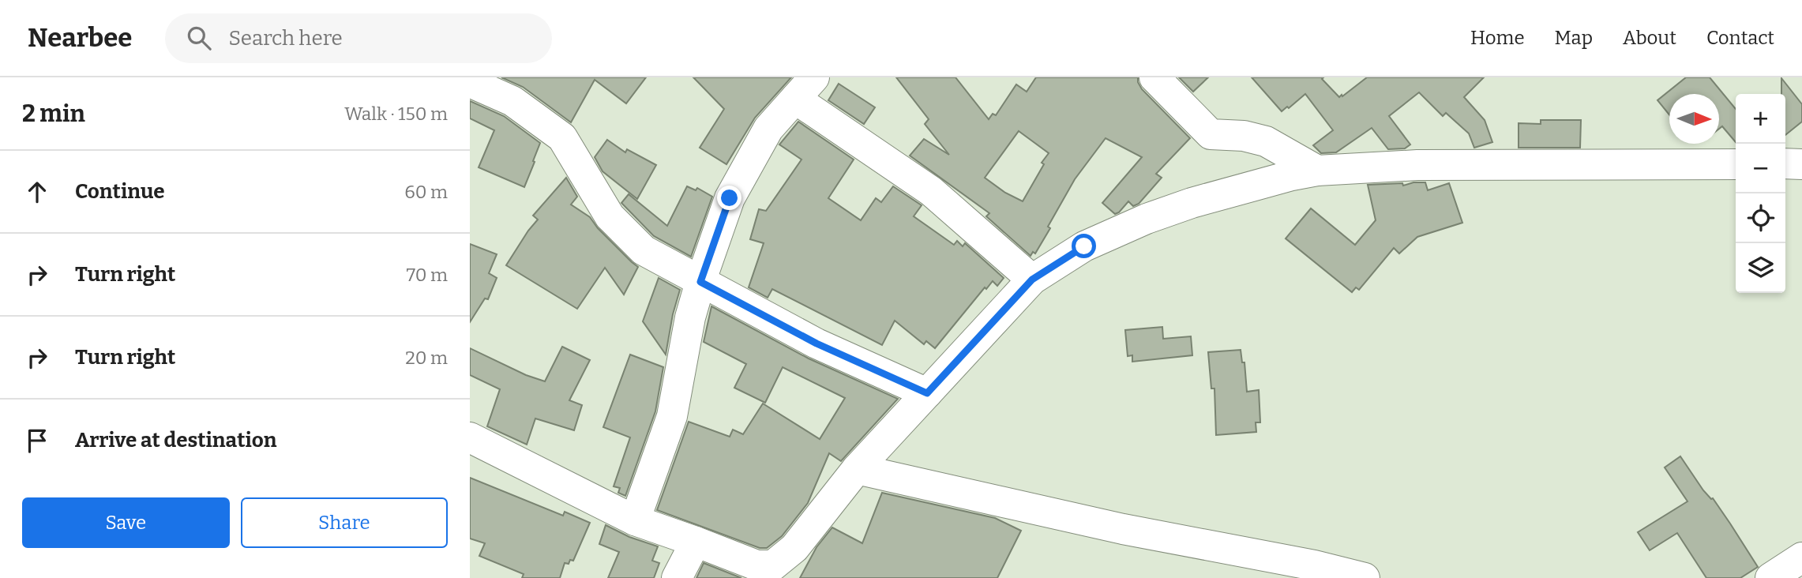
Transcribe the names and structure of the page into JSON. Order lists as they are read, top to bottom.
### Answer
{
  "north": "right",
  "page": {
    "header": "Nearbee",
    "search": "Search here",
    "nav": [
      "Home",
      "Map",
      "About",
      "Contact"
    ],
    "heading": ["2 min", "Walk · 150 m"],
    "map_buttons": ["+", "−"],
    "list": [
      ["Continue", "60 m"],
      ["Turn right", "70 m"],
      ["Turn right", "20 m"],
      "Arrive at destination"
    ],
    "buttons": ["Save", "Share"]
  }
}
